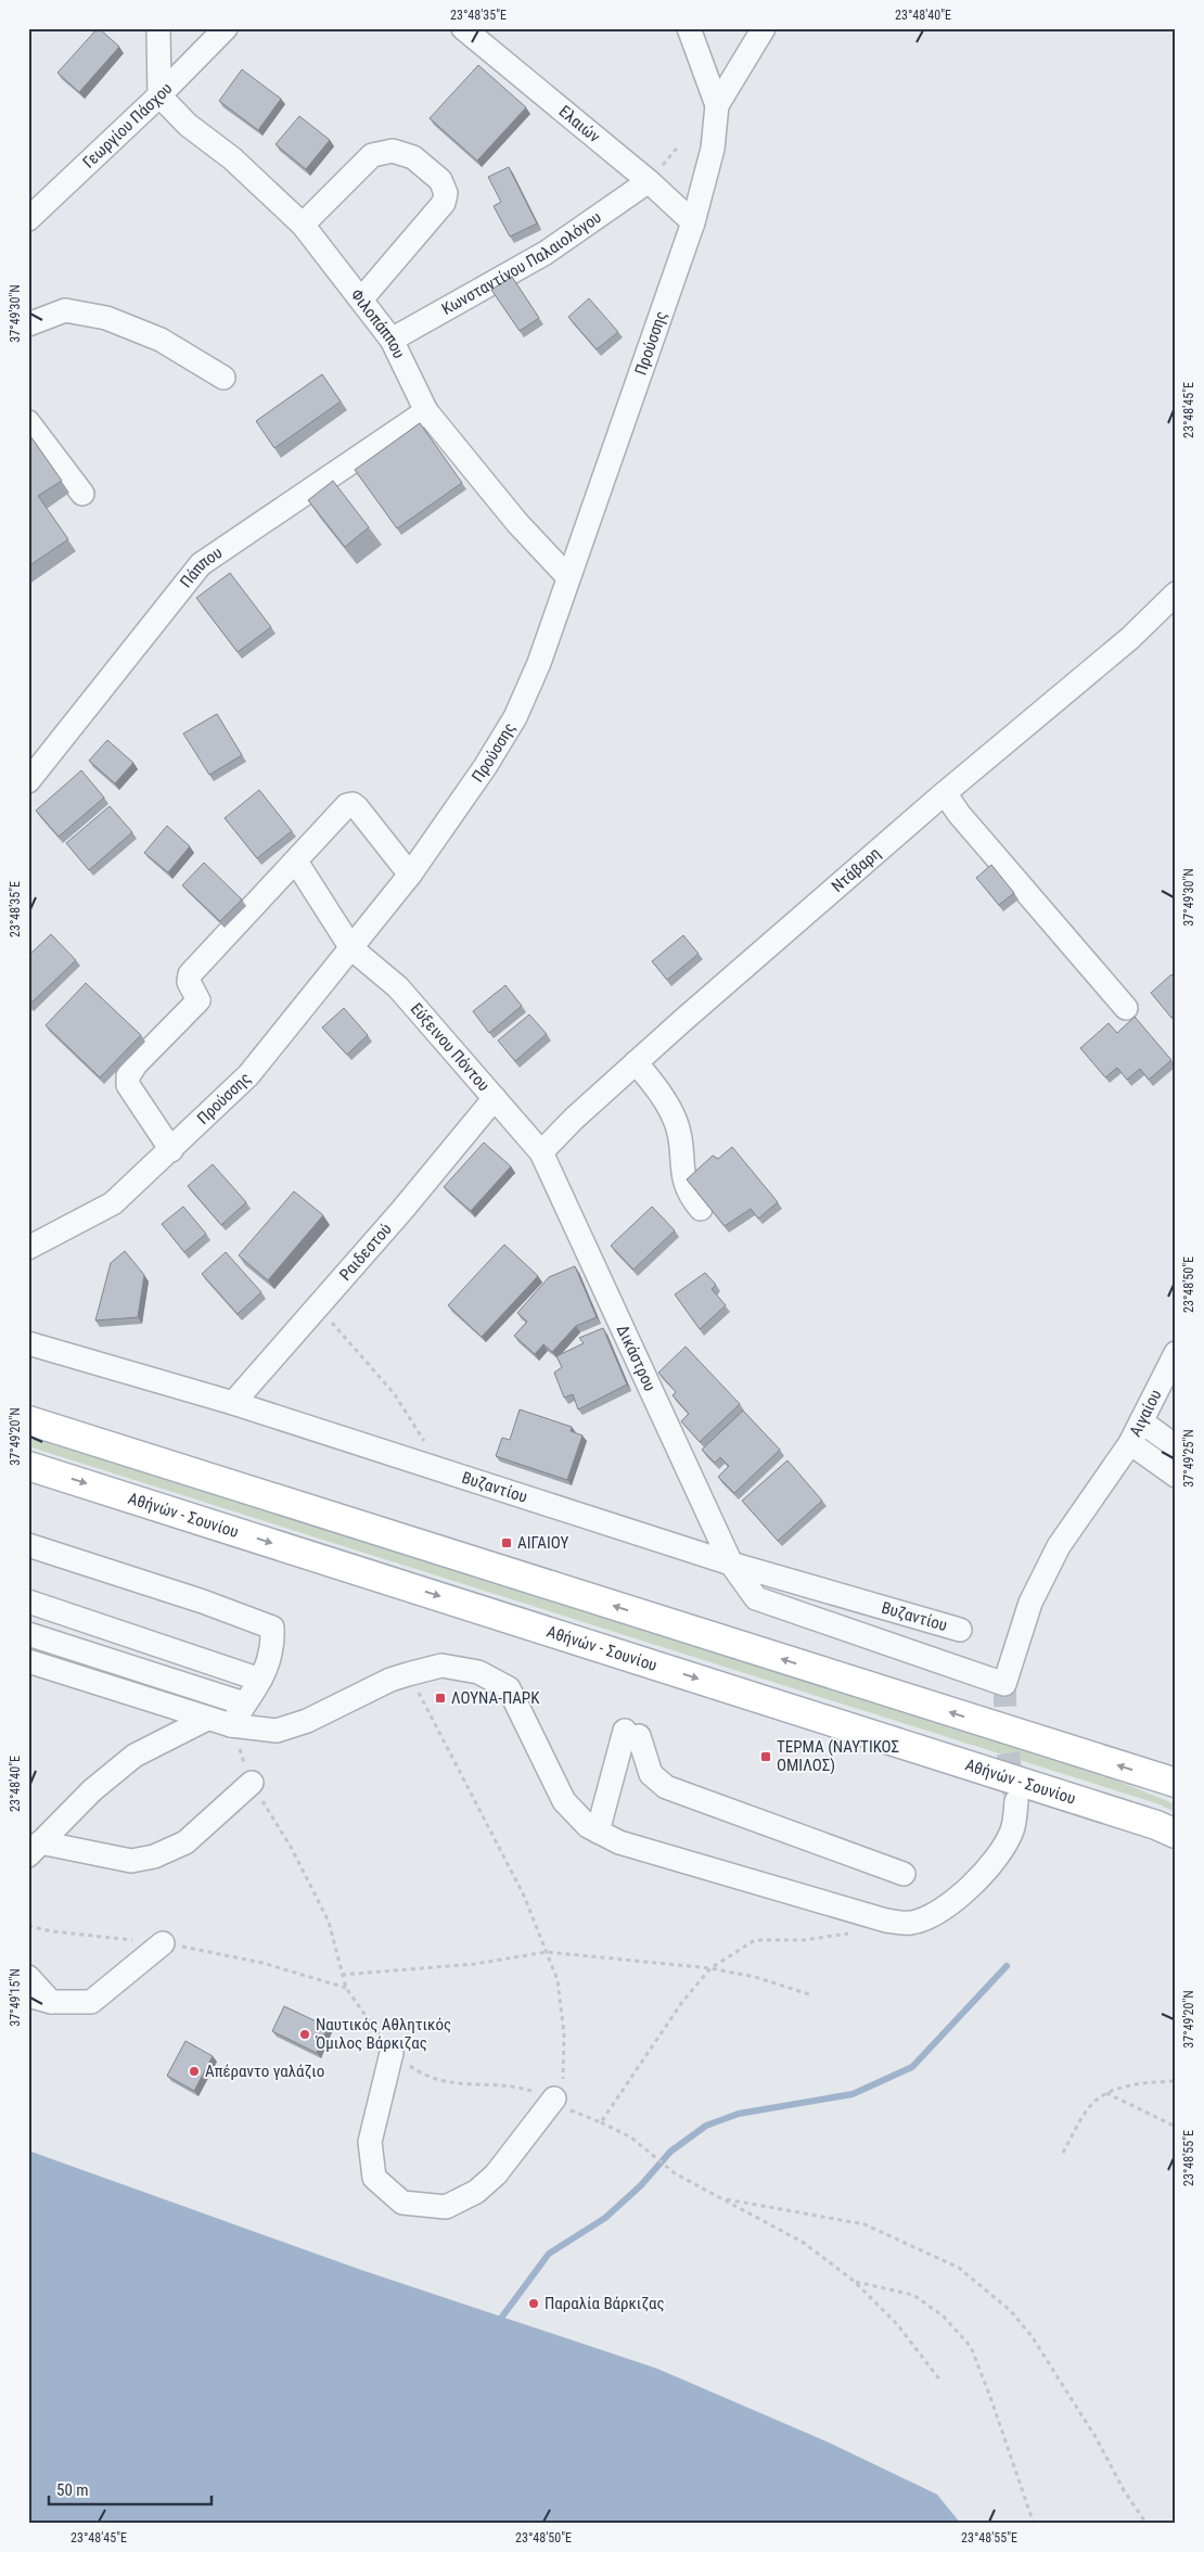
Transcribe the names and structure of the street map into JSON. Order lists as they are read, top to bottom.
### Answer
{
  "streets": {
    "main road": ["Αθήνών - Σουνίου"],
    "street": [
      "Γεωργίου Πάσχου",
      "Ελαιών",
      "Κωνσταντίνου Παλαιολόγου",
      "Φιλοπάππου",
      "Προύσσης",
      "Πάππου",
      "Ντάβαρη",
      "Εύξεινου Πόντου",
      "Ραιδεστού",
      "Δικάστρου",
      "Αιγαίου",
      "Βυζαντίου"
    ]
  },
  "crossings": [
    ["Γεωργίου Πάσχου", "Φιλοπάππου"],
    ["Ελαιών", "Κωνσταντίνου Παλαιολόγου"],
    ["Ελαιών", "Προύσσης"],
    ["Κωνσταντίνου Παλαιολόγου", "Φιλοπάππου"],
    ["Φιλοπάππου", "Προύσσης"],
    ["Φιλοπάππου", "Πάππου"],
    ["Προύσσης", "Εύξεινου Πόντου"],
    ["Ντάβαρη", "Εύξεινου Πόντου"],
    ["Ντάβαρη", "Δικάστρου"],
    ["Εύξεινου Πόντου", "Ραιδεστού"],
    ["Εύξεινου Πόντου", "Δικάστρου"],
    ["Ραιδεστού", "Βυζαντίου"],
    ["Δικάστρου", "Αιγαίου"],
    ["Δικάστρου", "Βυζαντίου"]
  ],
  "places": {
    "transit": ["ΑΙΓΑΙΟΥ", "ΛΟΥΝΑ-ΠΑΡΚ", "ΤΕΡΜΑ (ΝΑΥΤΙΚΟΣ ΟΜΙΛΟΣ)"],
    "other": ["Ναυτικός Αθλητικός Όμιλος Βάρκιζας", "Απέραντο γαλάζιο", "Παραλία Βάρκιζας"]
  },
  "scale_bar": "50 m",
  "coordinates": [
    "23°48'35\"E",
    "23°48'40\"E",
    "37°49'30\"N",
    "23°48'45\"E",
    "23°48'50\"E",
    "37°49'20\"N",
    "37°49'25\"N",
    "37°49'15\"N",
    "23°48'55\"E"
  ]
}
